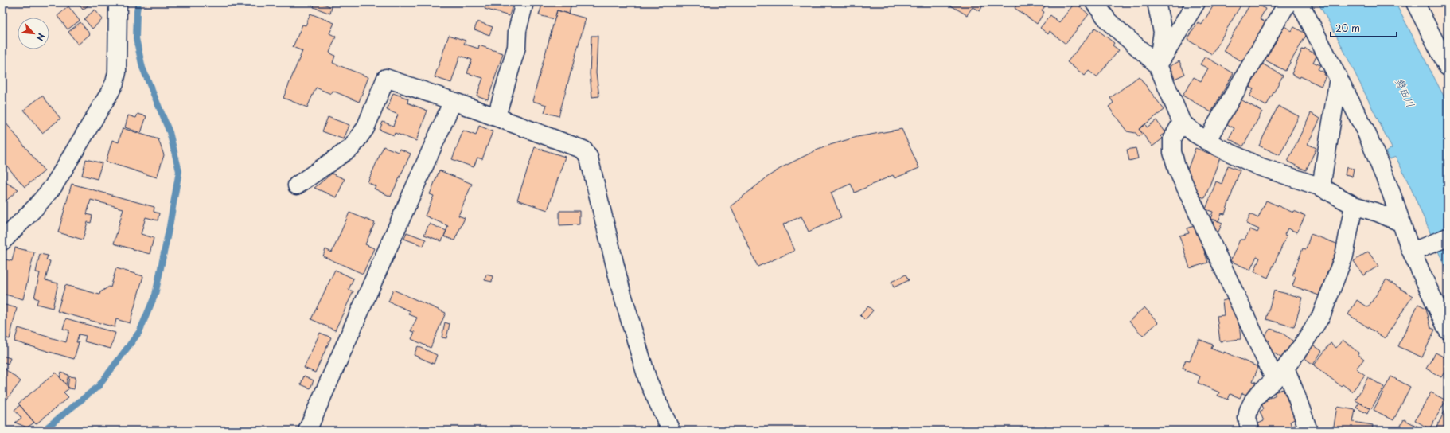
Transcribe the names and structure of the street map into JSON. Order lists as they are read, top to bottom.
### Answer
{
  "water": ["勢田川"],
  "scale_bar": "20 m",
  "north": "bottom right"
}
